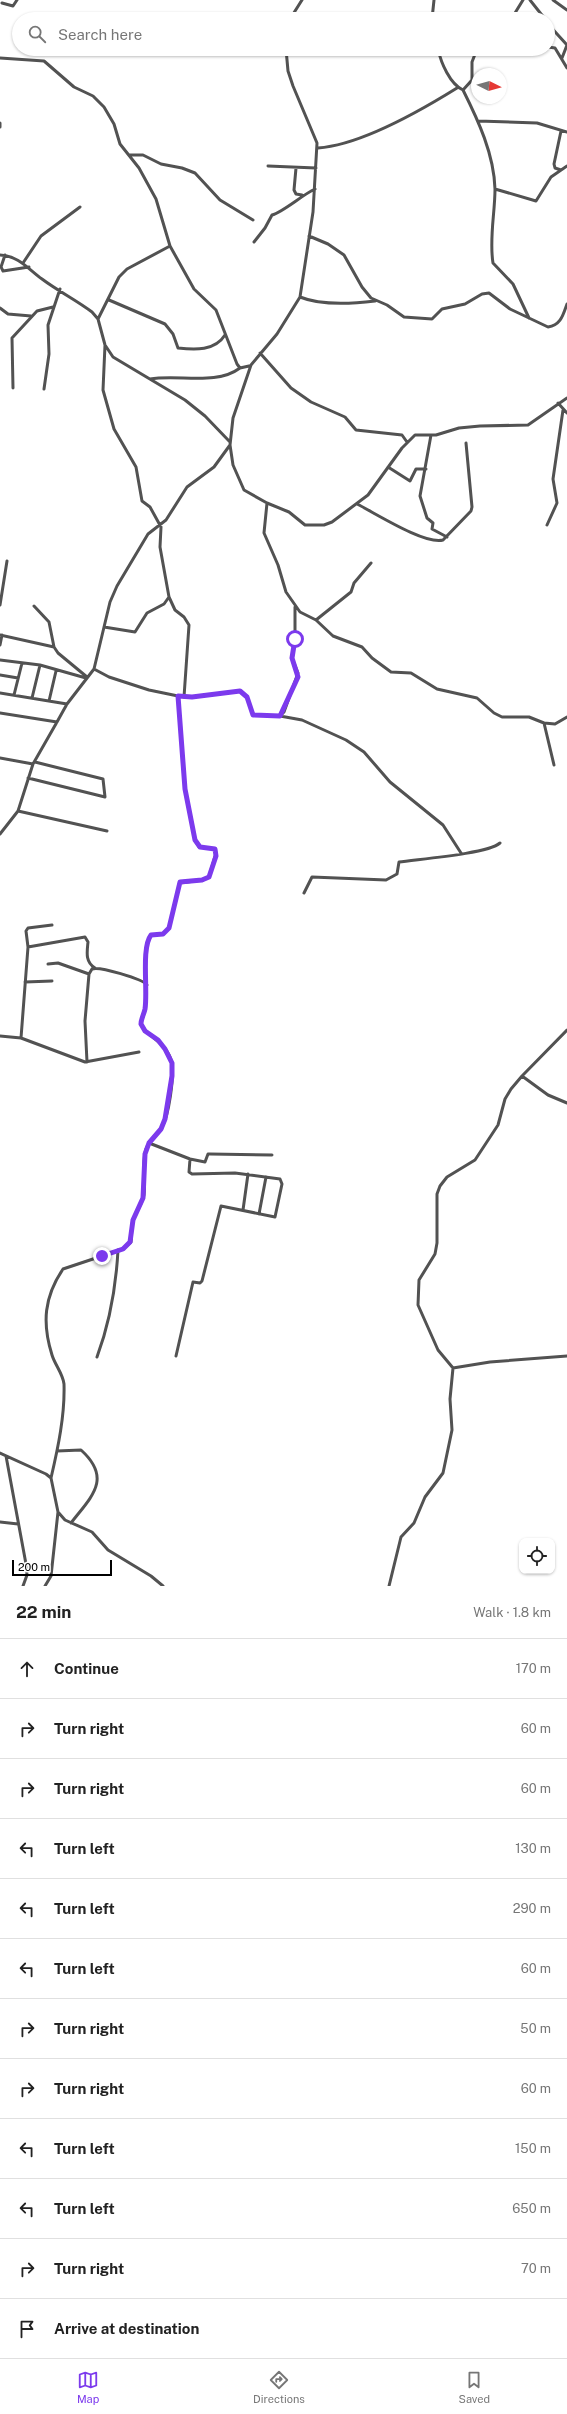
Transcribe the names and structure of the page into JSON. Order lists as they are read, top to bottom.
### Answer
{
  "scale_bar": "200 m",
  "north": "right",
  "page": {
    "search": "Search here",
    "scale": "200 m",
    "heading": ["22 min", "Walk · 1.8 km"],
    "list": [
      ["Continue", "170 m"],
      ["Turn right", "60 m"],
      ["Turn right", "60 m"],
      ["Turn left", "130 m"],
      ["Turn left", "290 m"],
      ["Turn left", "60 m"],
      ["Turn right", "50 m"],
      ["Turn right", "60 m"],
      ["Turn left", "150 m"],
      ["Turn left", "650 m"],
      ["Turn right", "70 m"],
      "Arrive at destination"
    ],
    "nav": ["Map", "Directions", "Saved"]
  }
}
